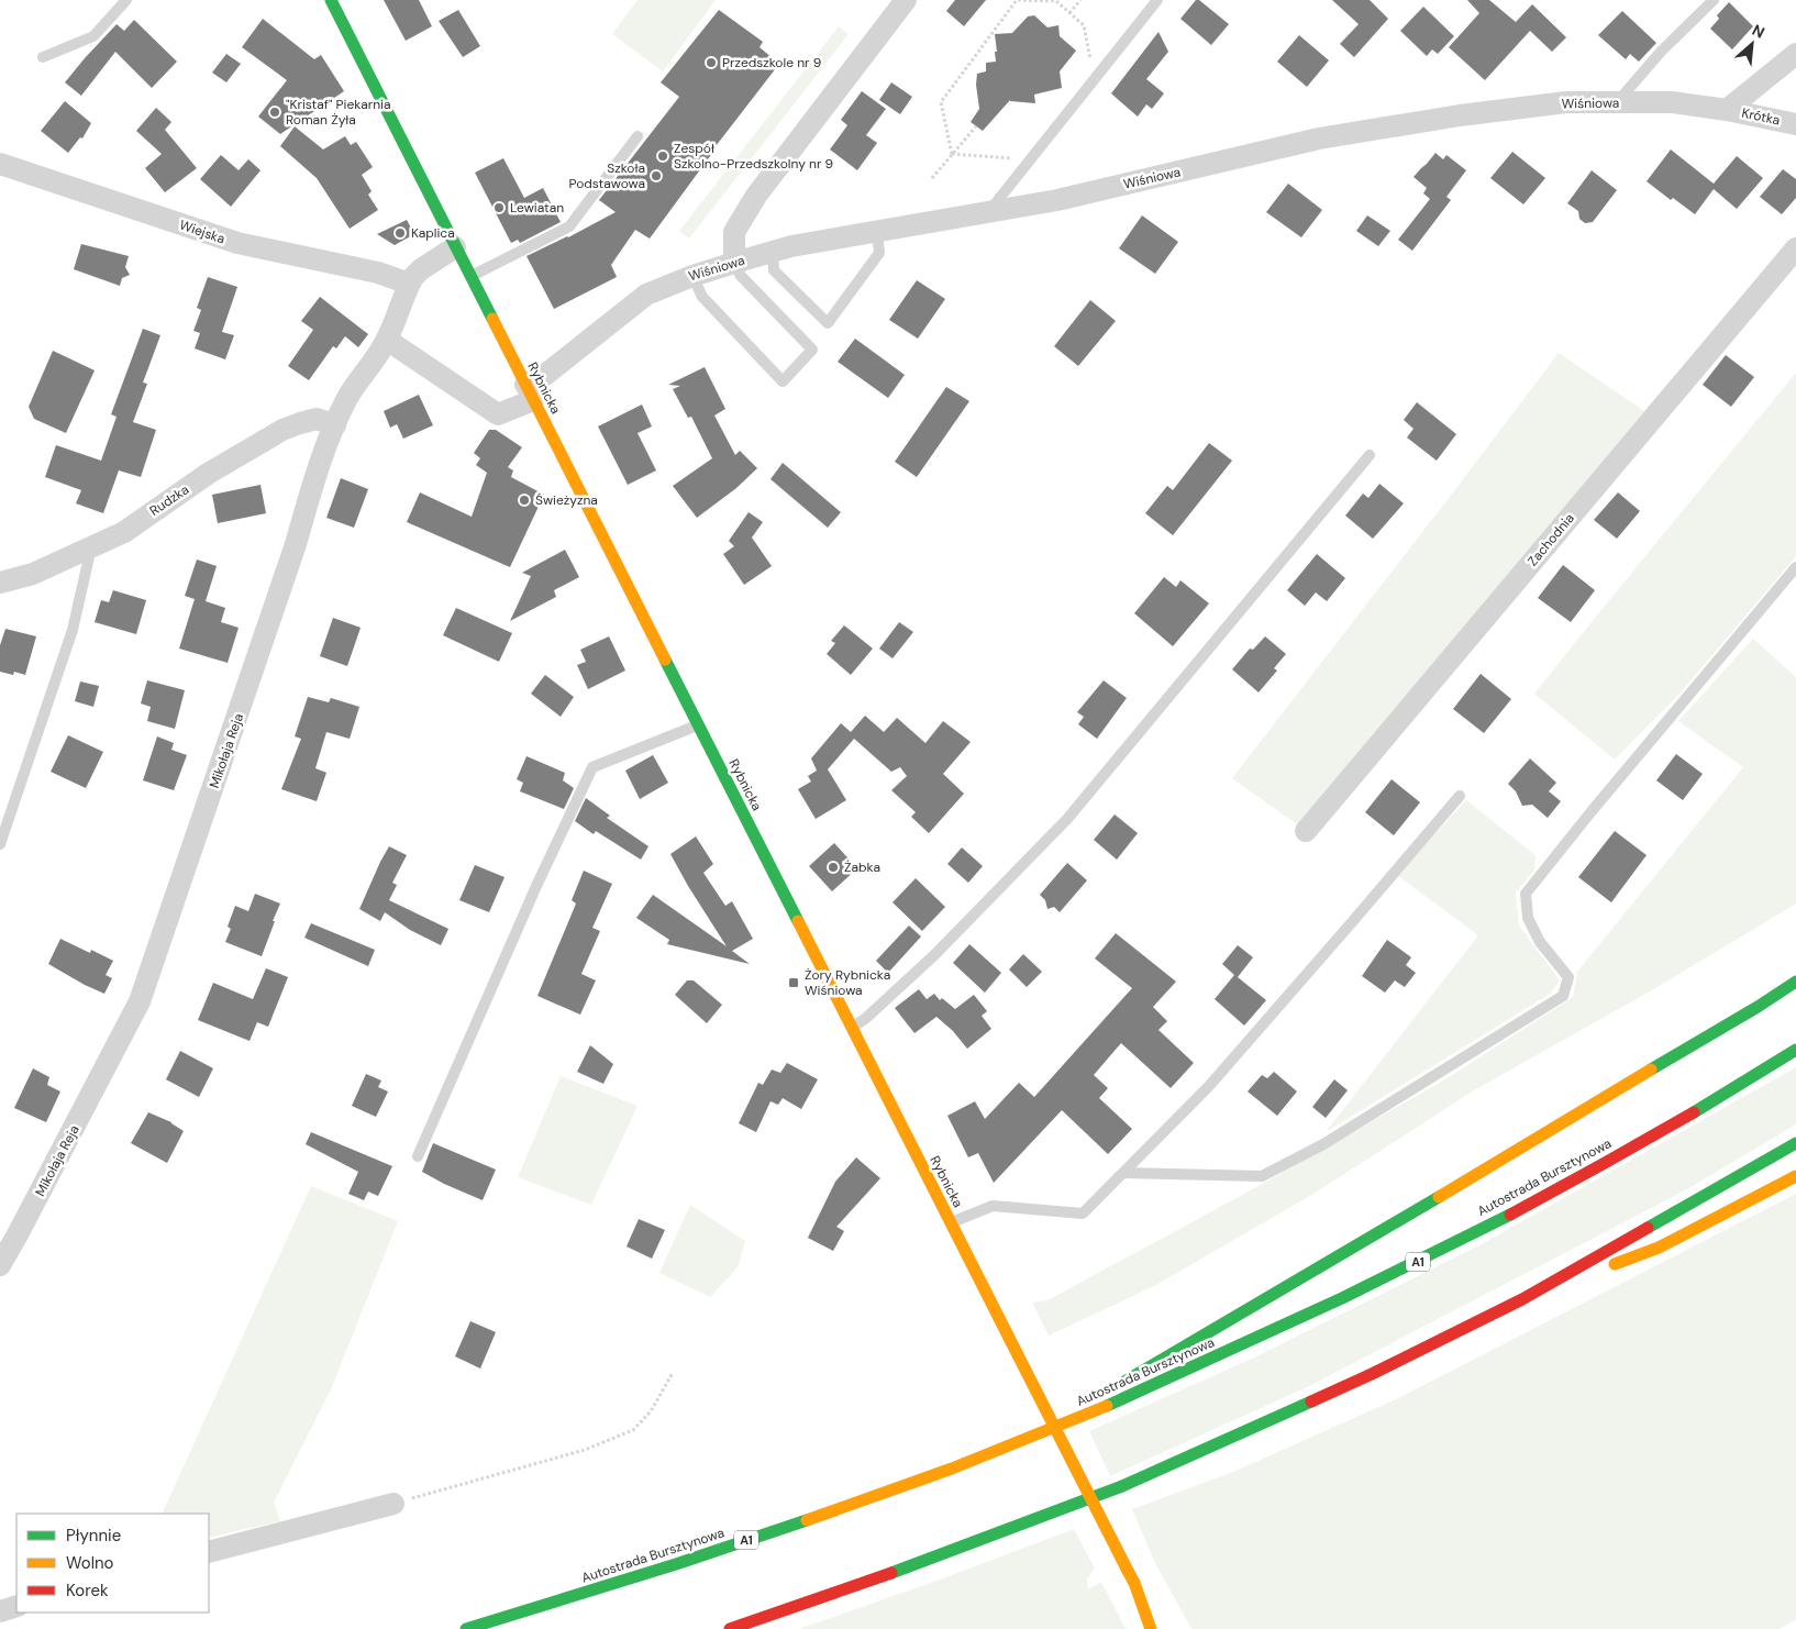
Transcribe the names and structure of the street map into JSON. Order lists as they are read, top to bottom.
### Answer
{
  "streets": {
    "main road": ["Rybnicka", "Autostrada Bursztynowa", "A1"],
    "street": [
      "Wiśniowa",
      "Krótka",
      "Wiejska",
      "Rudzka",
      "Zachodnia",
      "Mikołaja Reja"
    ]
  },
  "crossings": [
    ["Wiśniowa", "Krótka"],
    ["Wiśniowa", "Rybnicka"],
    ["Wiśniowa", "Mikołaja Reja"],
    ["Wiejska", "Mikołaja Reja"],
    ["Rybnicka", "Mikołaja Reja"],
    ["Rudzka", "Mikołaja Reja"]
  ],
  "places": {
    "other": [
      "Przedszkole nr 9",
      "\"Kristaf\" Piekarnia Roman Żyła",
      "Zespół Szkolno-Przedszkolny nr 9",
      "Szkoła Podstawowa",
      "Lewiatan",
      "Kaplica",
      "Świeżyzna",
      "Żabka"
    ],
    "transit": ["Żory Rybnicka Wiśniowa"]
  },
  "legend": ["Płynnie", "Wolno", "Korek"],
  "north": "top right"
}
